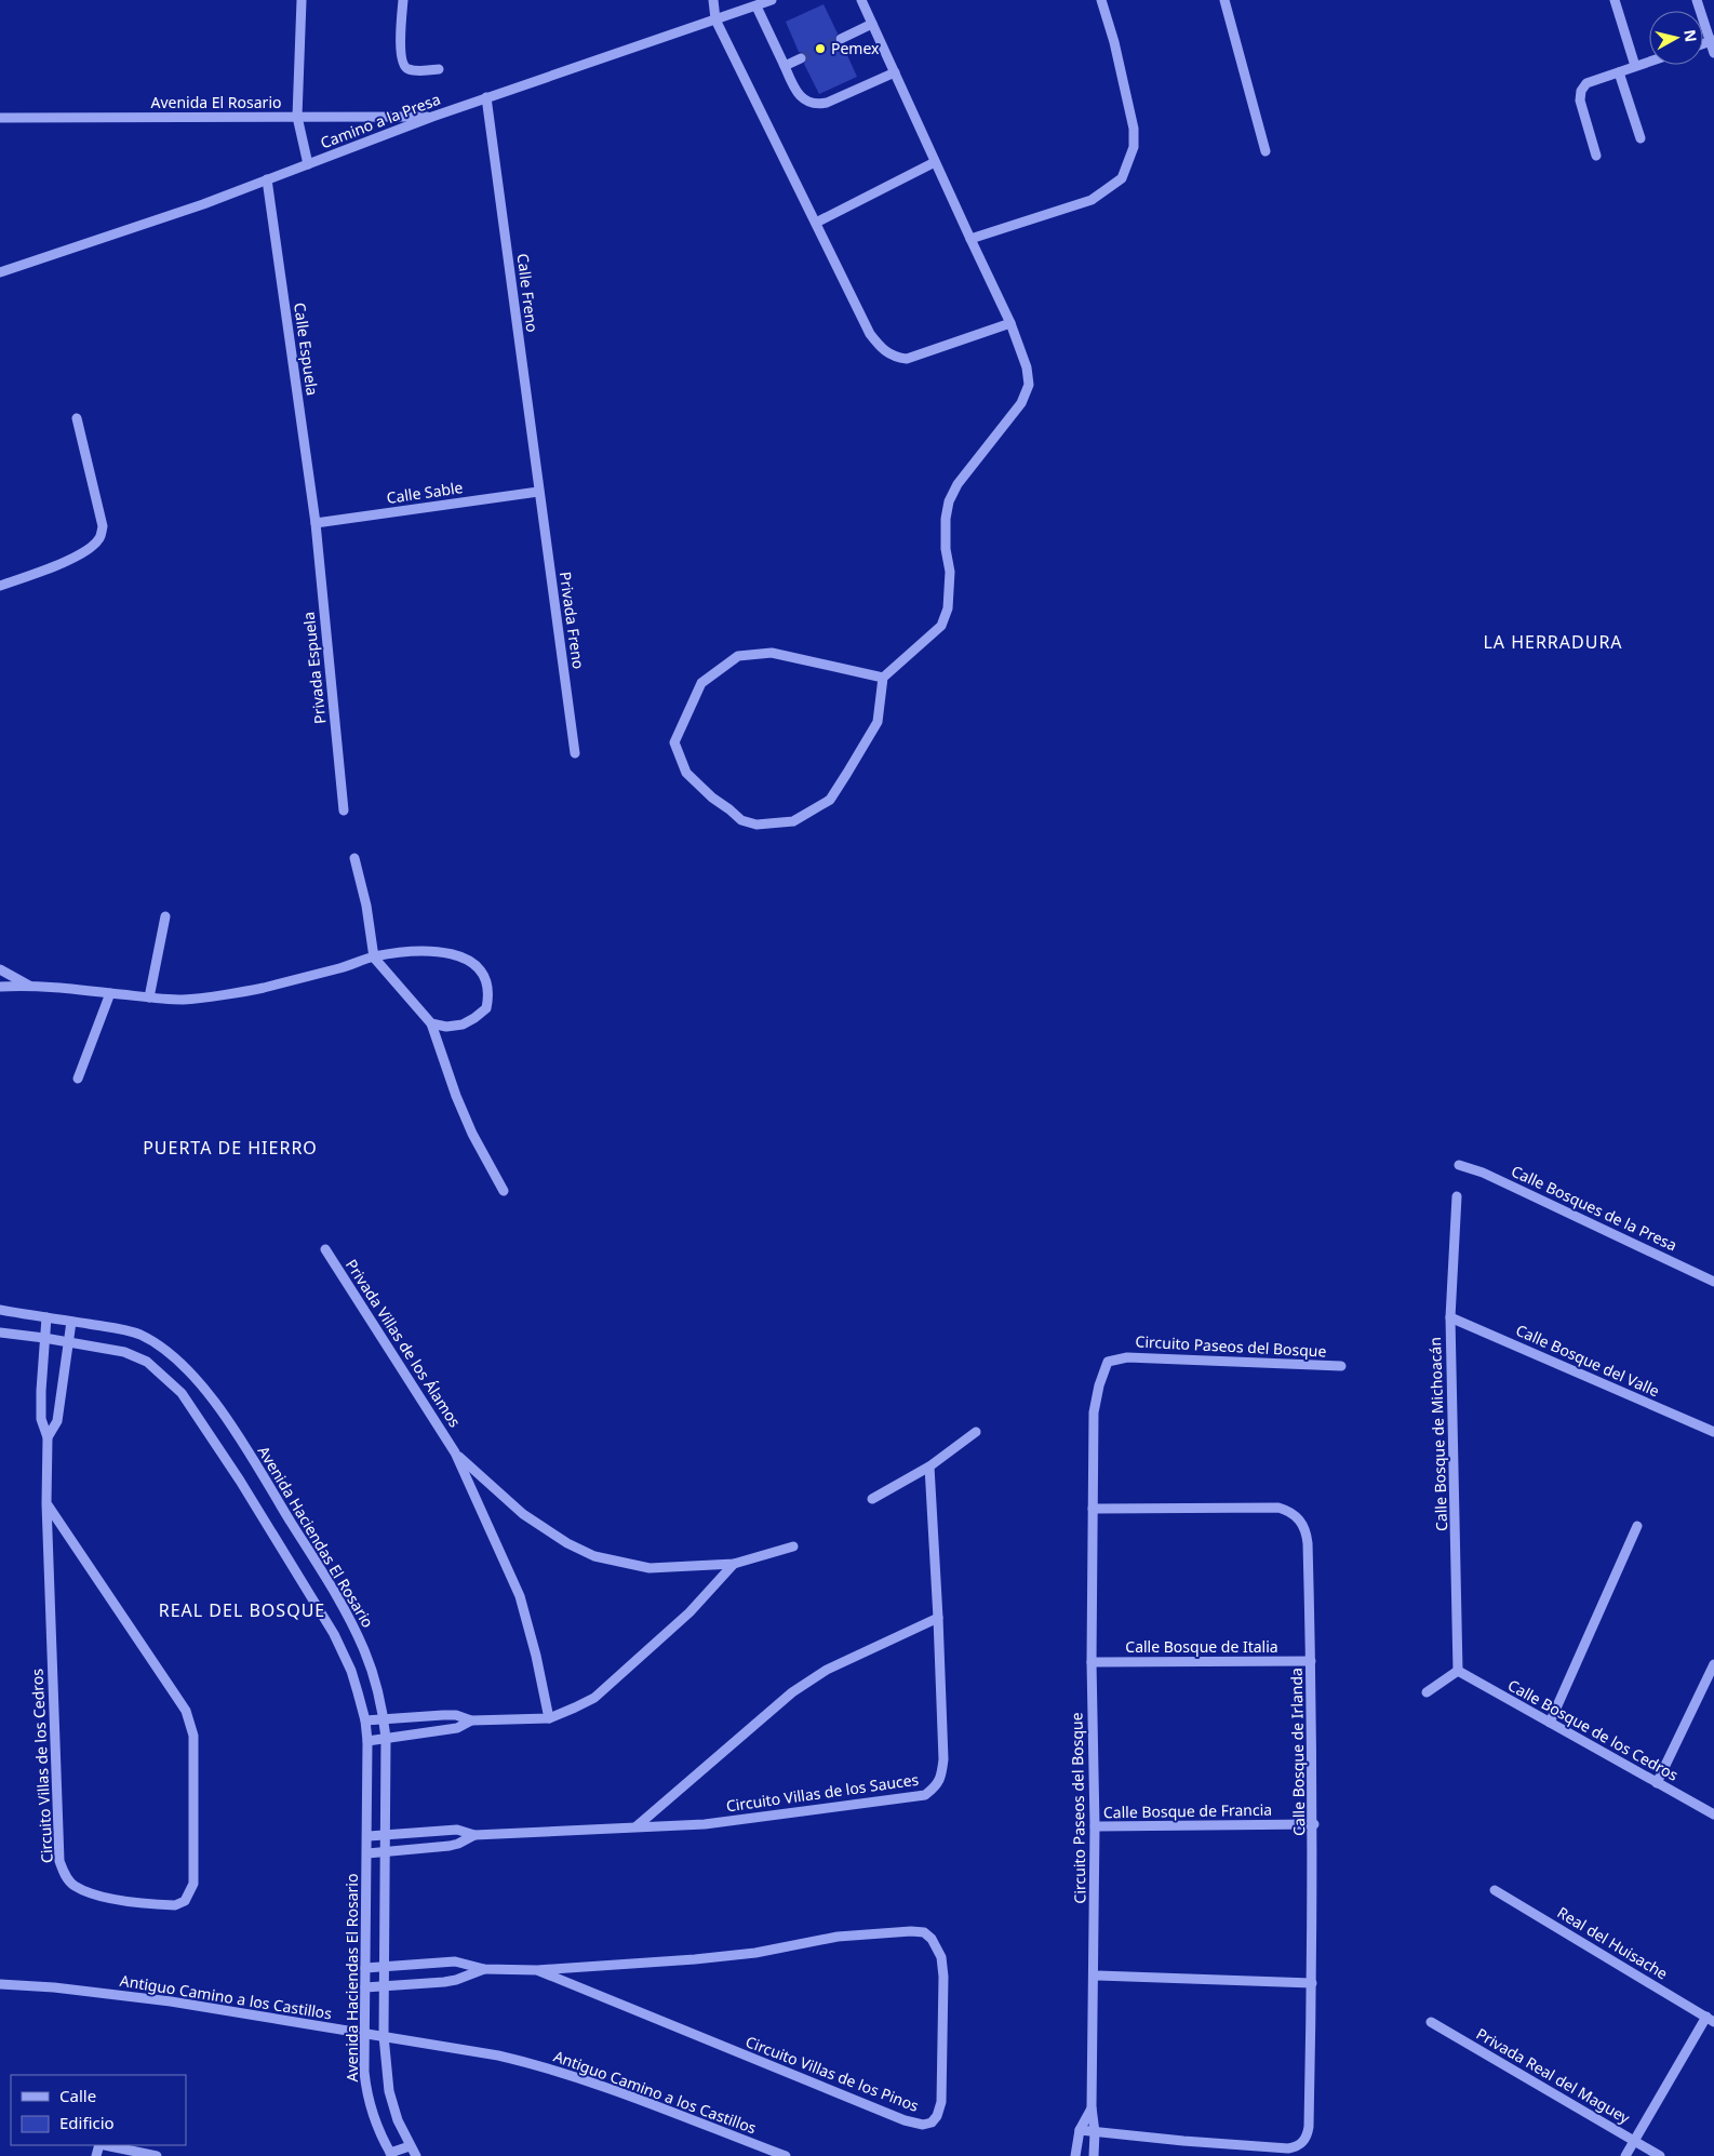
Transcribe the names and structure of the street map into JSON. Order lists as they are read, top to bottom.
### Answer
{
  "streets": {
    "street": [
      "Avenida El Rosario",
      "Camino a la Presa",
      "Calle Freno",
      "Calle Espuela",
      "Calle Sable",
      "Privada Freno",
      "Privada Espuela",
      "Calle Bosques de la Presa",
      "Privada Villas de los Álamos",
      "Circuito Paseos del Bosque",
      "Calle Bosque del Valle",
      "Calle Bosque de Michoacán",
      "Avenida Haciendas El Rosario",
      "Calle Bosque de Italia",
      "Calle Bosque de los Cedros",
      "Calle Bosque de Irlanda",
      "Circuito Villas de los Cedros",
      "Circuito Villas de los Sauces",
      "Calle Bosque de Francia",
      "Real del Huisache",
      "Antiguo Camino a los Castillos",
      "Circuito Villas de los Pinos",
      "Privada Real del Maguey"
    ]
  },
  "crossings": [
    ["Avenida El Rosario", "Camino a la Presa"],
    ["Camino a la Presa", "Calle Freno"],
    ["Camino a la Presa", "Calle Espuela"],
    ["Calle Freno", "Calle Sable"],
    ["Calle Freno", "Privada Freno"],
    ["Calle Espuela", "Calle Sable"],
    ["Calle Espuela", "Privada Espuela"],
    ["Calle Sable", "Privada Freno"],
    ["Calle Sable", "Privada Espuela"],
    ["Circuito Paseos del Bosque", "Calle Bosque de Italia"],
    ["Circuito Paseos del Bosque", "Calle Bosque de Irlanda"],
    ["Circuito Paseos del Bosque", "Calle Bosque de Francia"],
    ["Calle Bosque del Valle", "Calle Bosque de Michoacán"],
    ["Calle Bosque de Michoacán", "Calle Bosque de los Cedros"],
    ["Avenida Haciendas El Rosario", "Circuito Villas de los Cedros"],
    ["Avenida Haciendas El Rosario", "Circuito Villas de los Sauces"],
    ["Avenida Haciendas El Rosario", "Antiguo Camino a los Castillos"],
    ["Avenida Haciendas El Rosario", "Circuito Villas de los Pinos"],
    ["Calle Bosque de Italia", "Calle Bosque de Irlanda"],
    ["Calle Bosque de Irlanda", "Calle Bosque de Francia"]
  ],
  "districts": ["LA HERRADURA", "PUERTA DE HIERRO", "REAL DEL BOSQUE"],
  "places": ["Pemex"],
  "legend": ["Calle", "Edificio"],
  "north": "right"
}
